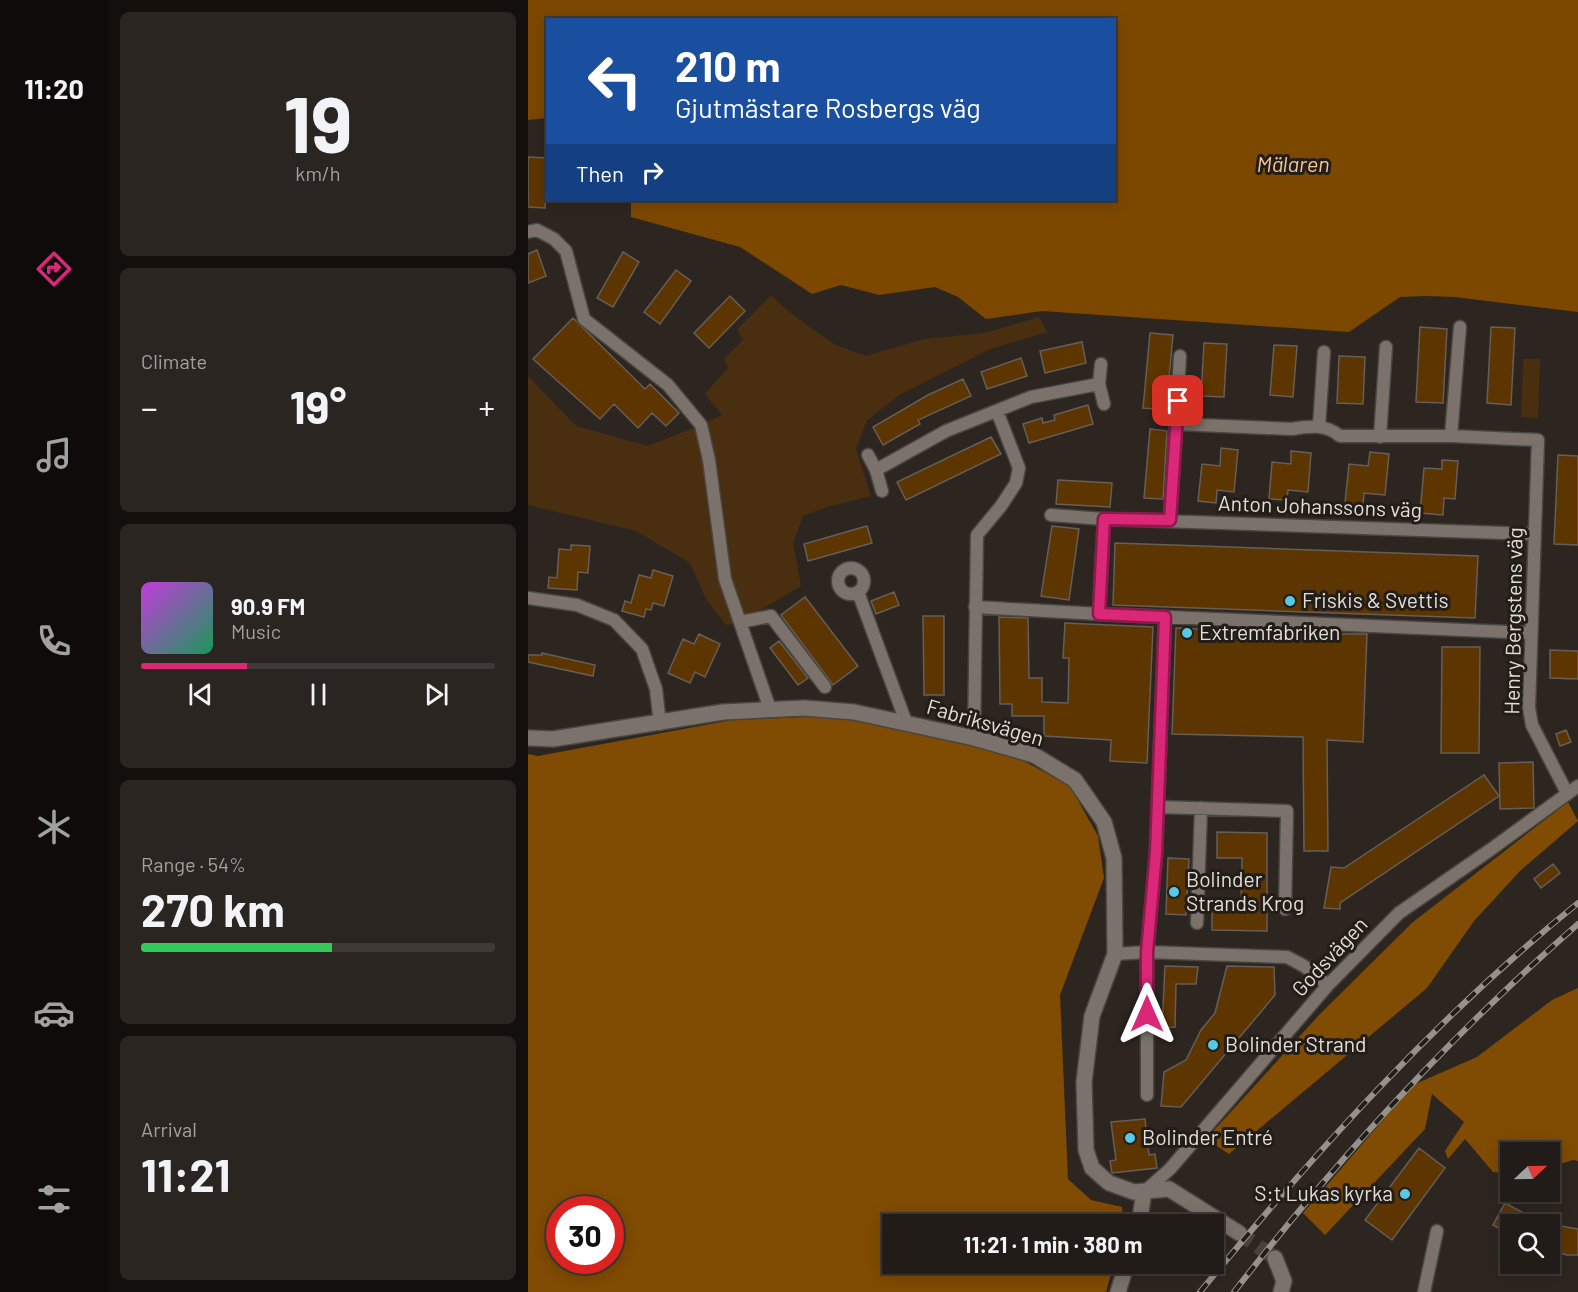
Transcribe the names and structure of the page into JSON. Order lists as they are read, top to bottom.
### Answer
{
  "streets": {
    "street": [
      "Anton Johanssons väg",
      "Henry Bergstens väg",
      "Fabriksvägen",
      "Godsvägen"
    ]
  },
  "crossings": [
    ["Anton Johanssons väg", "Henry Bergstens väg"],
    ["Henry Bergstens väg", "Godsvägen"],
    ["Fabriksvägen", "Godsvägen"]
  ],
  "water": ["Mälaren"],
  "places": [
    "Friskis & Svettis",
    "Extremfabriken",
    "Bolinder Strands Krog",
    "Bolinder Strand",
    "Bolinder Entré",
    "S:t Lukas kyrka"
  ],
  "north": "right",
  "page": {
    "tabs": "11:20",
    "tile": [
      ["19", "km/h"],
      "Climate",
      ["Range · 54%", "270 km"],
      ["Arrival", "11:21"]
    ],
    "turn": ["210 m", "Gjutmästare Rosbergs väg"],
    "then": "Then",
    "heat": ["−", "19°", "+"],
    "song": ["90.9 FM", "Music"],
    "limit": "30",
    "trip": "11:21 · 1 min · 380 m"
  }
}
